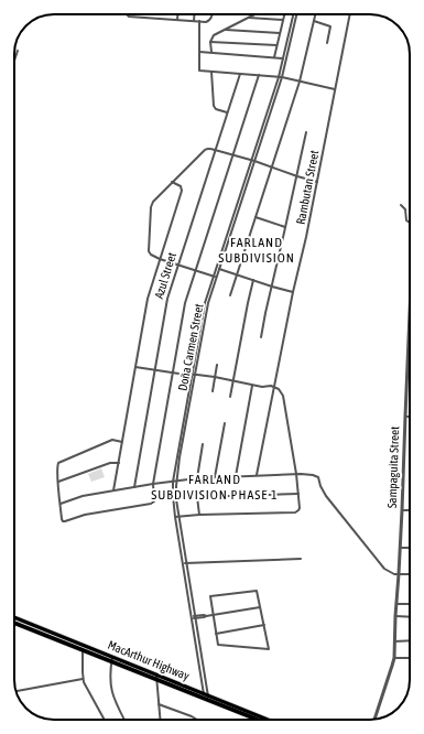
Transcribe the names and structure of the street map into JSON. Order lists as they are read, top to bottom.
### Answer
{
  "streets": {
    "highway": ["MacArthur Highway"],
    "street": [
      "Rambutan Street",
      "Azul Street",
      "Doña Carmen Street",
      "Sampaguita Street"
    ]
  },
  "crossings": [
    ["Doña Carmen Street", "MacArthur Highway"]
  ],
  "districts": ["FARLAND SUBDIVISION", "FARLAND SUBDIVISION PHASE 1"]
}
